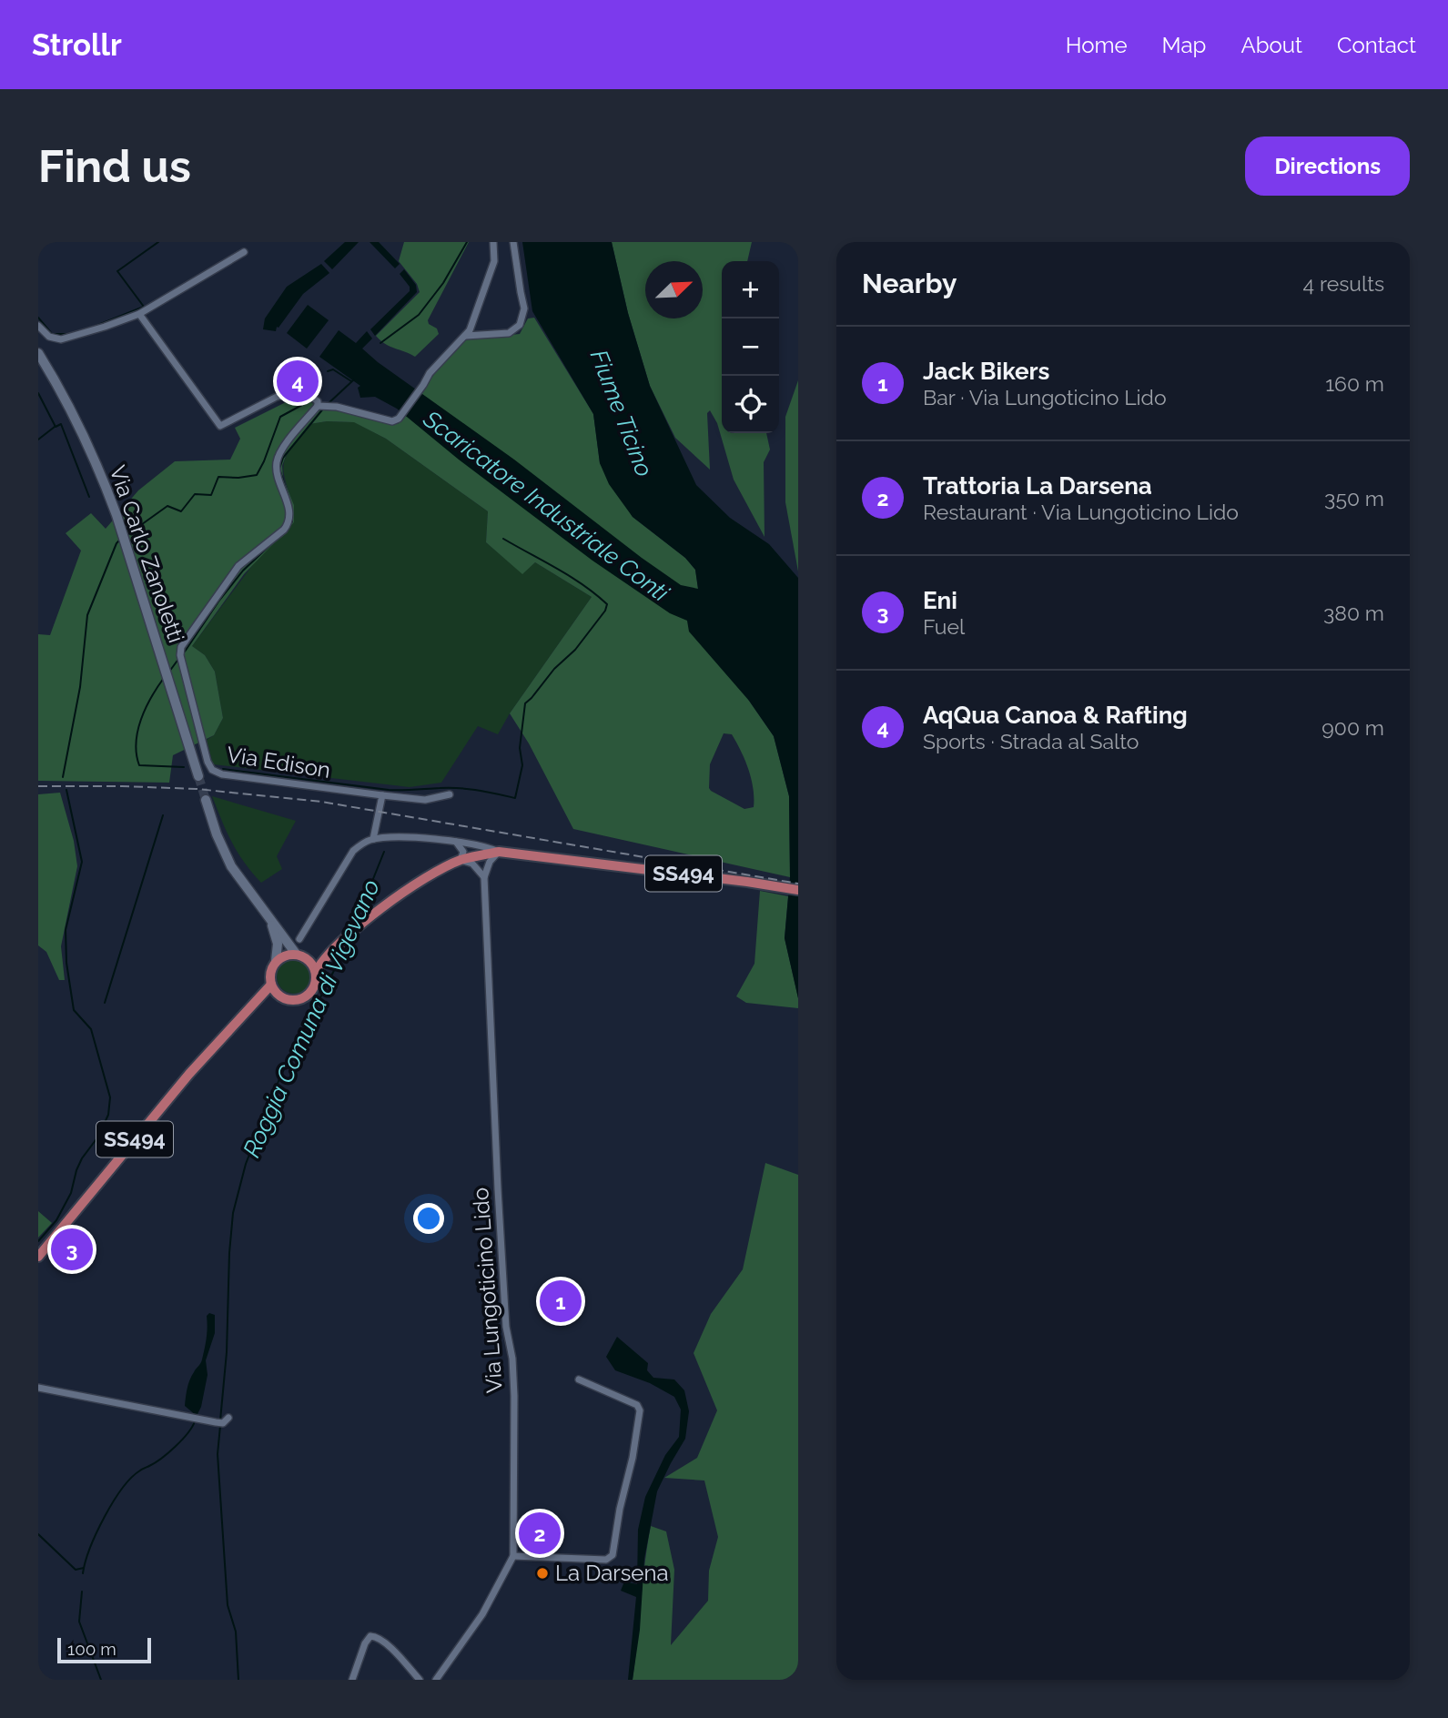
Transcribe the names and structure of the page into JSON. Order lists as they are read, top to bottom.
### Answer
{
  "streets": {
    "main road": ["Via Carlo Zanoletti", "SS494"],
    "street": ["Via Edison", "Via Lungoticino Lido"]
  },
  "water": ["Fiume Ticino", "Scaricatore Industriale Conti", "Roggia Comuna di Vigevano"],
  "places": ["La Darsena"],
  "scale_bar": "100 m",
  "north": "top right",
  "page": {
    "header": "Strollr",
    "nav": [
      "Home",
      "Map",
      "About",
      "Contact"
    ],
    "buttons": "Directions",
    "title": "Find us",
    "heading": ["Nearby", "4 results"],
    "map_buttons": ["+", "−"],
    "list": [
      {
        "mark": "1",
        "name": "Jack Bikers",
        "note": "Bar · Via Lungoticino Lido",
        "value": "160 m"
      },
      {
        "mark": "2",
        "name": "Trattoria La Darsena",
        "note": "Restaurant · Via Lungoticino Lido",
        "value": "350 m"
      },
      {
        "mark": "3",
        "name": "Eni",
        "note": "Fuel",
        "value": "380 m"
      },
      {
        "mark": "4",
        "name": "AqQua Canoa & Rafting",
        "note": "Sports · Strada al Salto",
        "value": "900 m"
      }
    ],
    "pins": [
      "4",
      "3",
      "1",
      "2"
    ],
    "scale": "100 m"
  }
}
